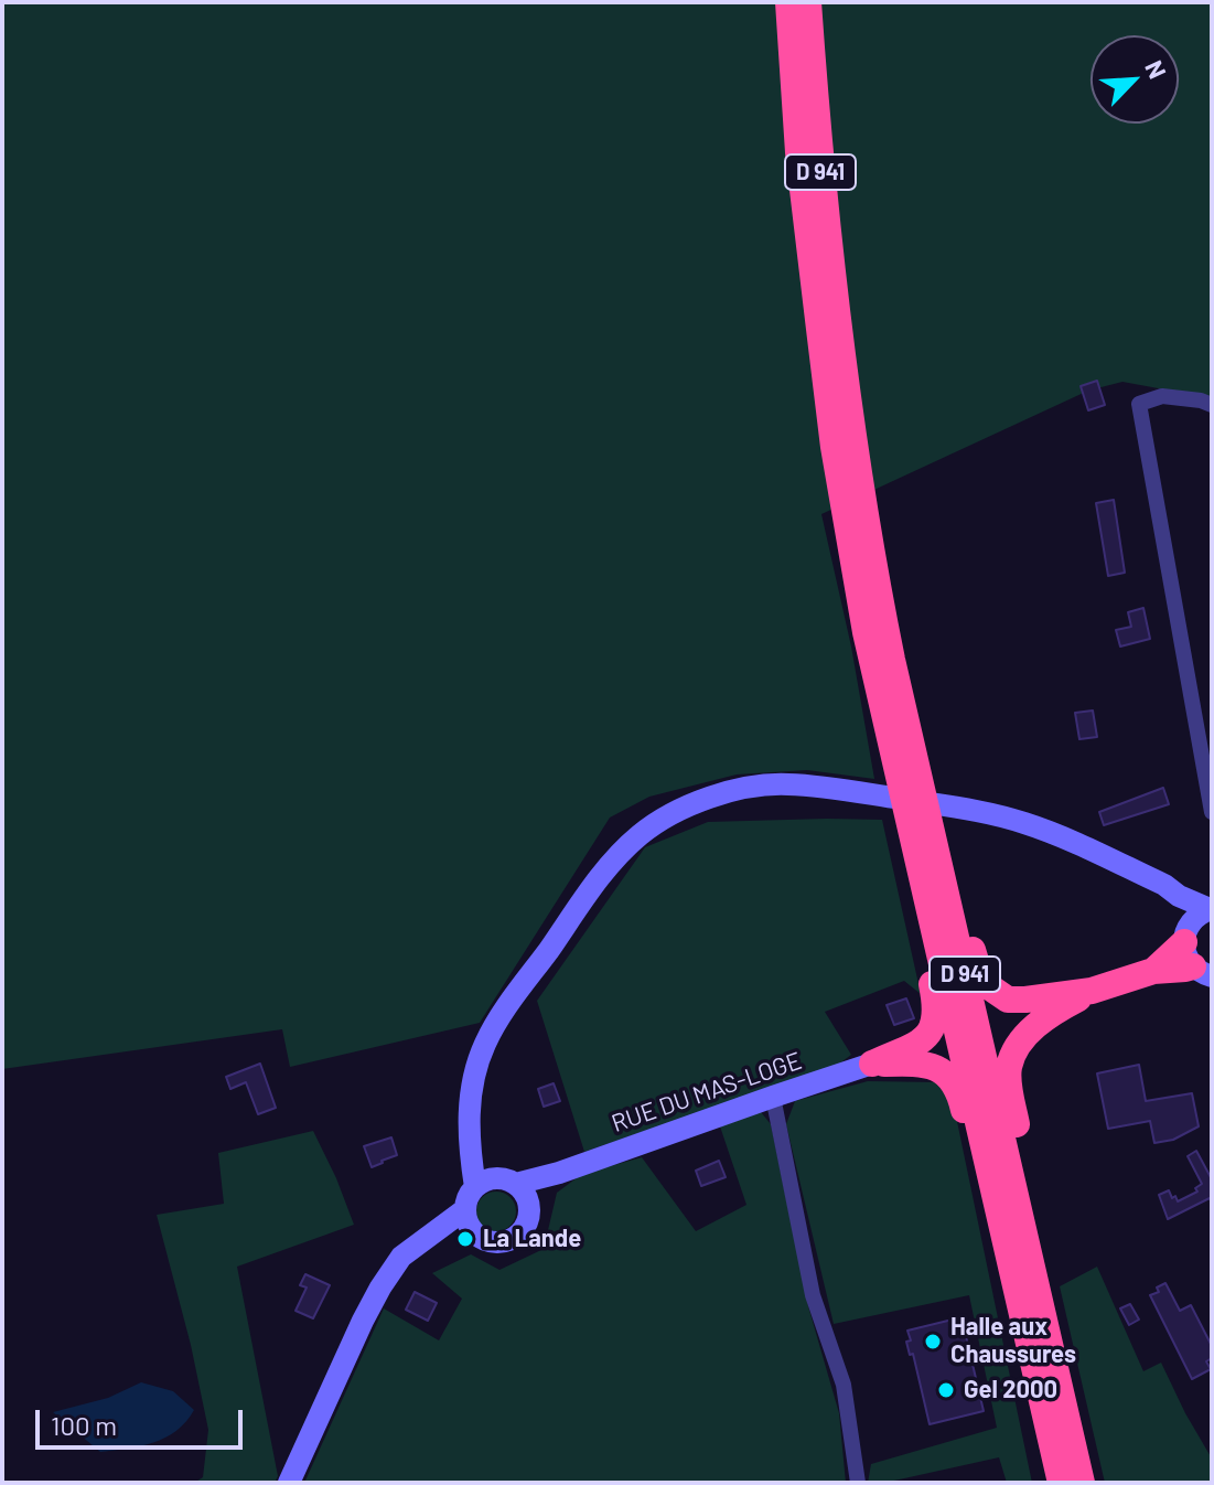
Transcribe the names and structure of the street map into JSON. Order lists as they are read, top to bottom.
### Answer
{
  "streets": {
    "highway": ["D 941"],
    "main road": ["RUE DU MAS-LOGE"]
  },
  "places": ["La Lande", "Halle aux Chaussures", "Gel 2000"],
  "scale_bar": "100 m",
  "north": "top right"
}
